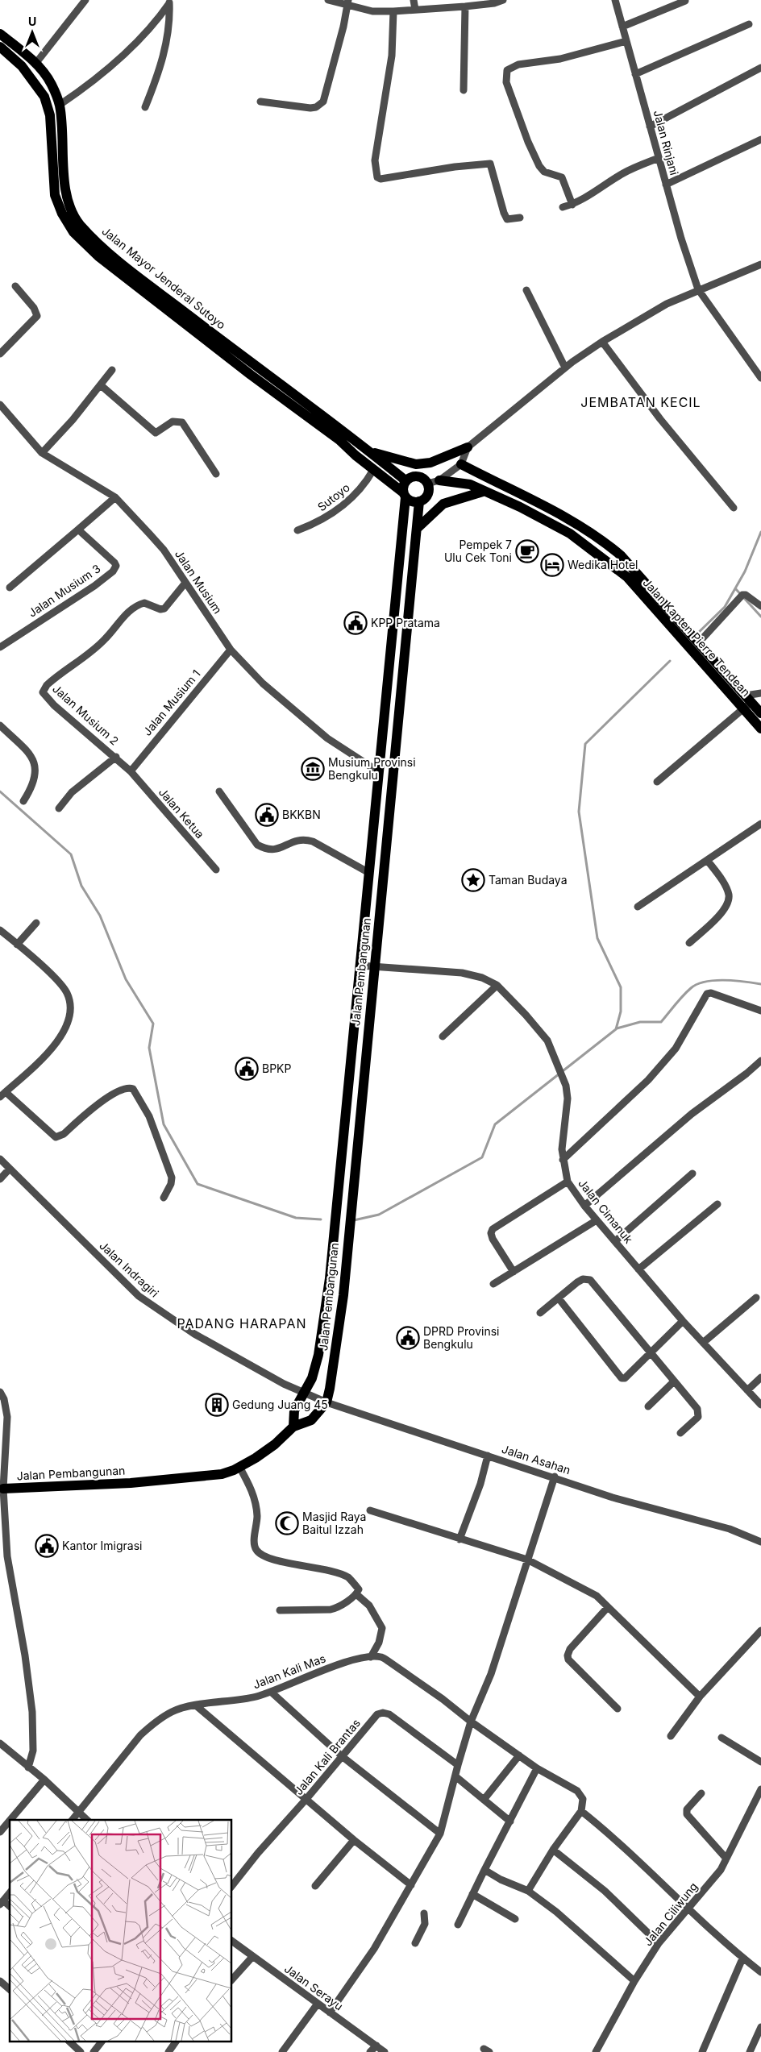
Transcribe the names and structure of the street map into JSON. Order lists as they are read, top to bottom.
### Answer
{
  "streets": {
    "main road": ["Jalan Mayor Jenderal Sutoyo", "Jalan Kapten Pierre Tendean", "Jalan Pembangunan"],
    "street": [
      "Jalan Rinjani",
      "Sutoyo",
      "Jalan Musium",
      "Jalan Musium 3",
      "Jalan Musium 1",
      "Jalan Musium 2",
      "Jalan Ketua",
      "Jalan Cimanuk",
      "Jalan Indragiri",
      "Jalan Asahan",
      "Jalan Kali Mas",
      "Jalan Kali Brantas",
      "Jalan Ciliwung",
      "Jalan Serayu"
    ]
  },
  "crossings": [
    ["Jalan Mayor Jenderal Sutoyo", "Sutoyo"],
    ["Jalan Mayor Jenderal Sutoyo", "Jalan Pembangunan"],
    ["Jalan Musium", "Jalan Musium 1"],
    ["Jalan Musium", "Jalan Musium 2"],
    ["Jalan Musium", "Jalan Pembangunan"],
    ["Jalan Musium 1", "Jalan Musium 2"],
    ["Jalan Musium 1", "Jalan Ketua"],
    ["Jalan Musium 2", "Jalan Ketua"],
    ["Jalan Pembangunan", "Jalan Cimanuk"],
    ["Jalan Pembangunan", "Jalan Indragiri"],
    ["Jalan Pembangunan", "Jalan Asahan"],
    ["Jalan Indragiri", "Jalan Asahan"]
  ],
  "districts": ["JEMBATAN KECIL", "PADANG HARAPAN"],
  "places": {
    "cafe": ["Pempek 7 Ulu Cek Toni"],
    "hotel": ["Wedika Hotel"],
    "public building": [
      "KPP Pratama",
      "BKKBN",
      "BPKP",
      "DPRD Provinsi Bengkulu",
      "Kantor Imigrasi"
    ],
    "museum": ["Musium Provinsi Bengkulu"],
    "place": ["Taman Budaya"],
    "building": ["Gedung Juang 45"],
    "mosque": ["Masjid Raya Baitul Izzah"]
  },
  "north": "top"
}
